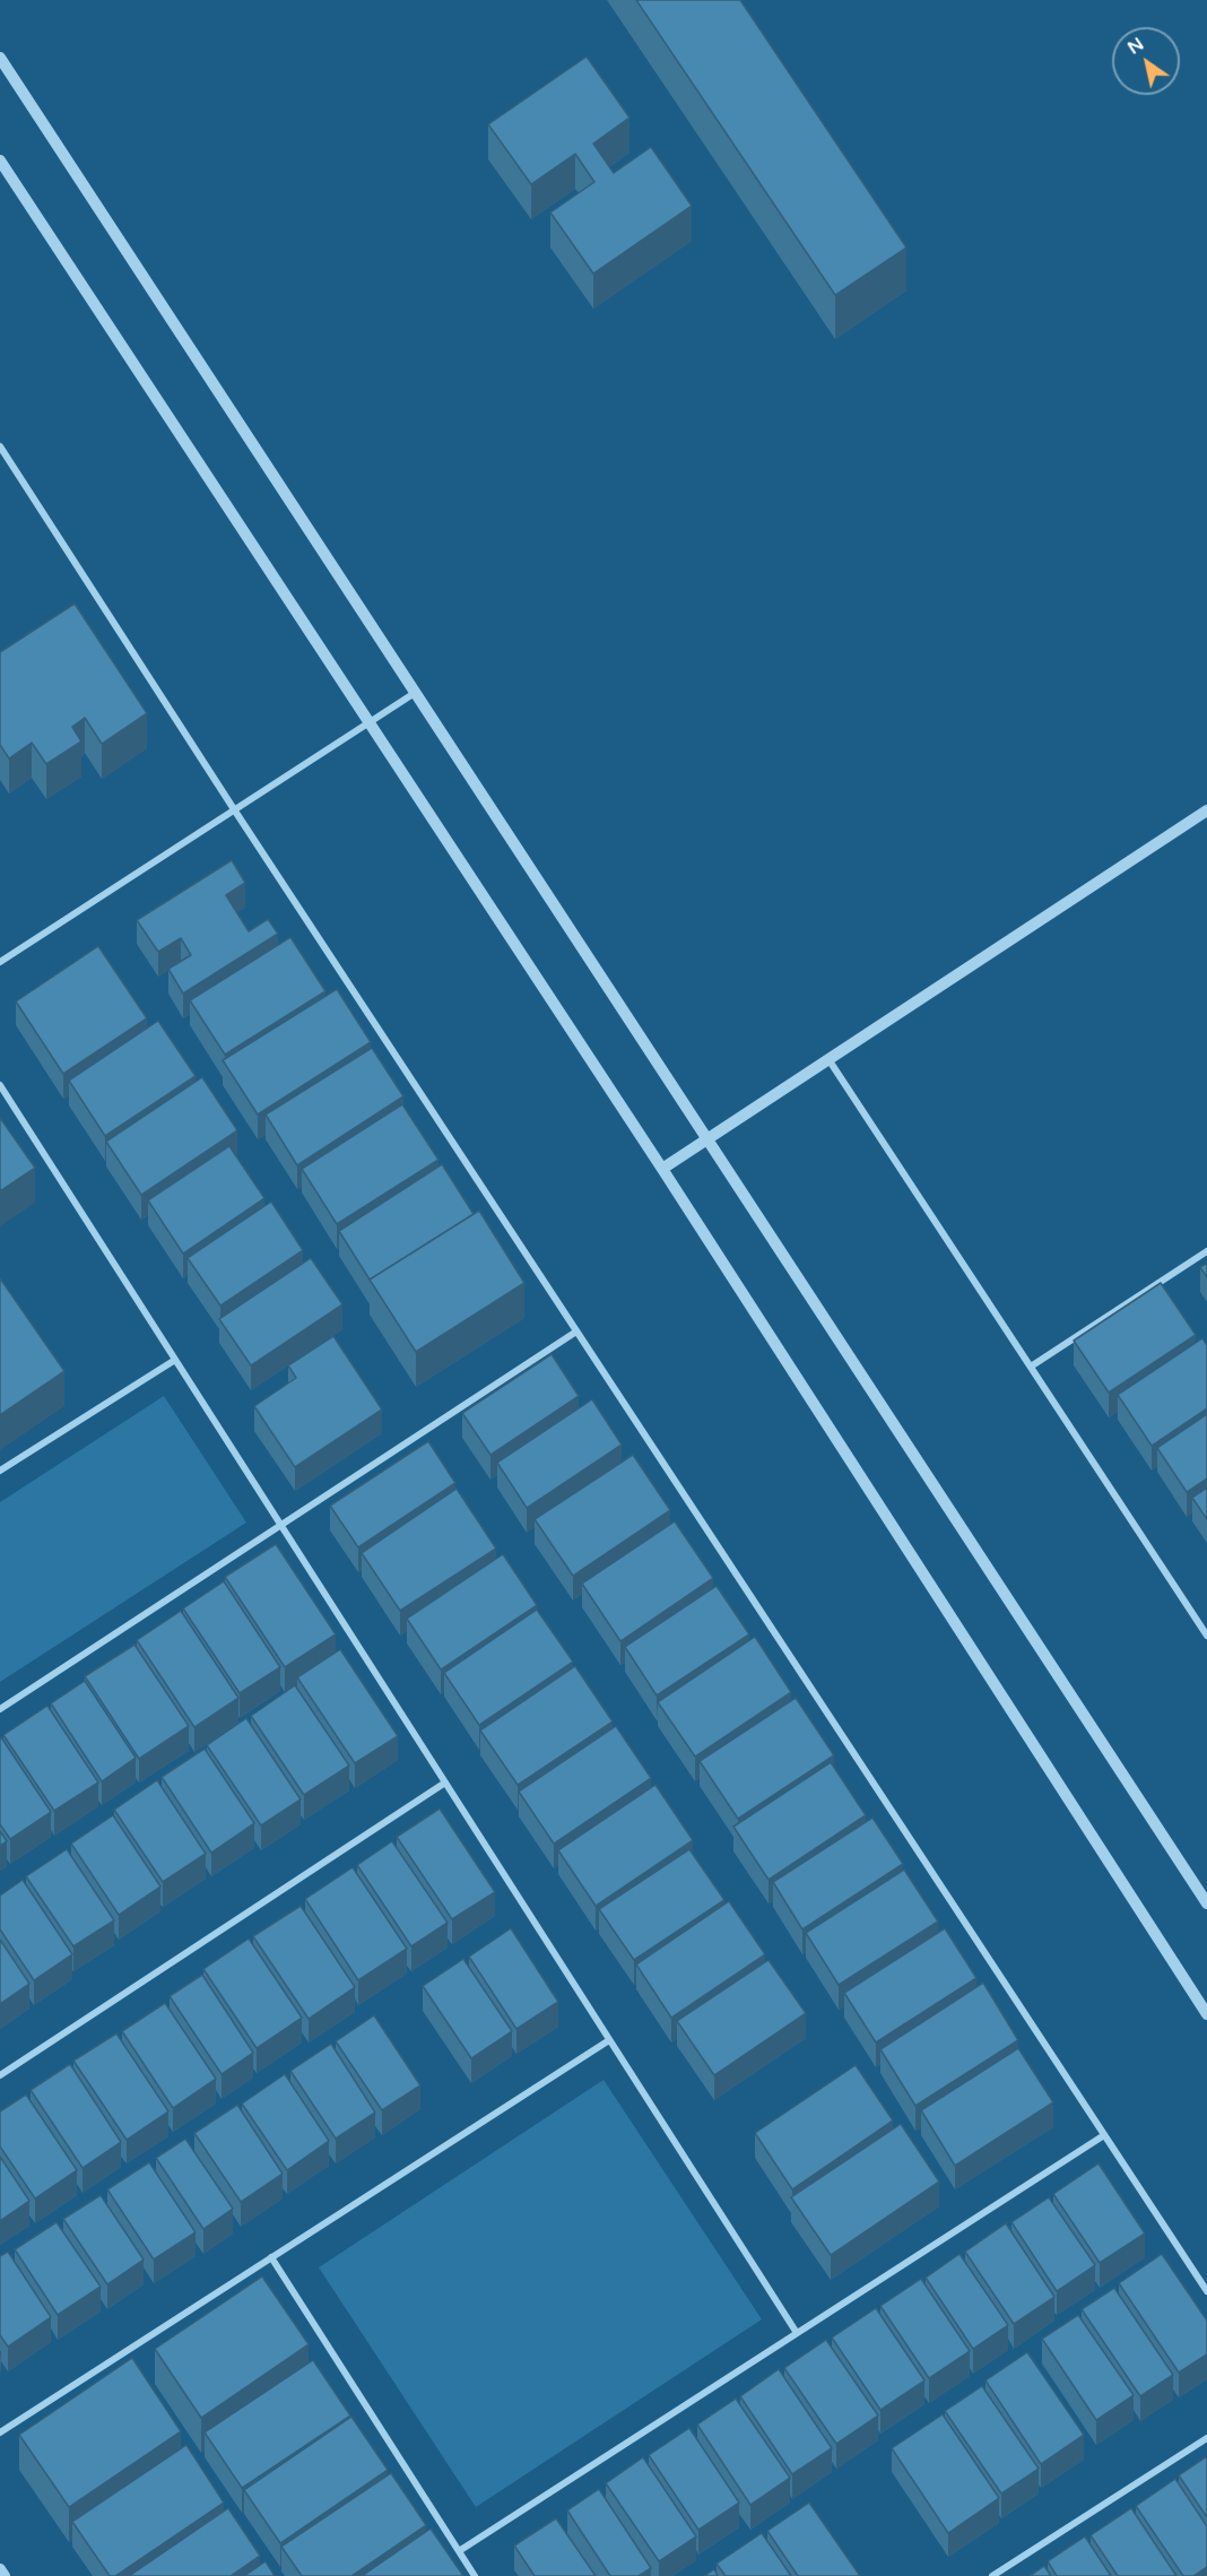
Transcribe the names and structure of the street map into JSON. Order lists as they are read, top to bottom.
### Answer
{
  "north": "top left"
}
